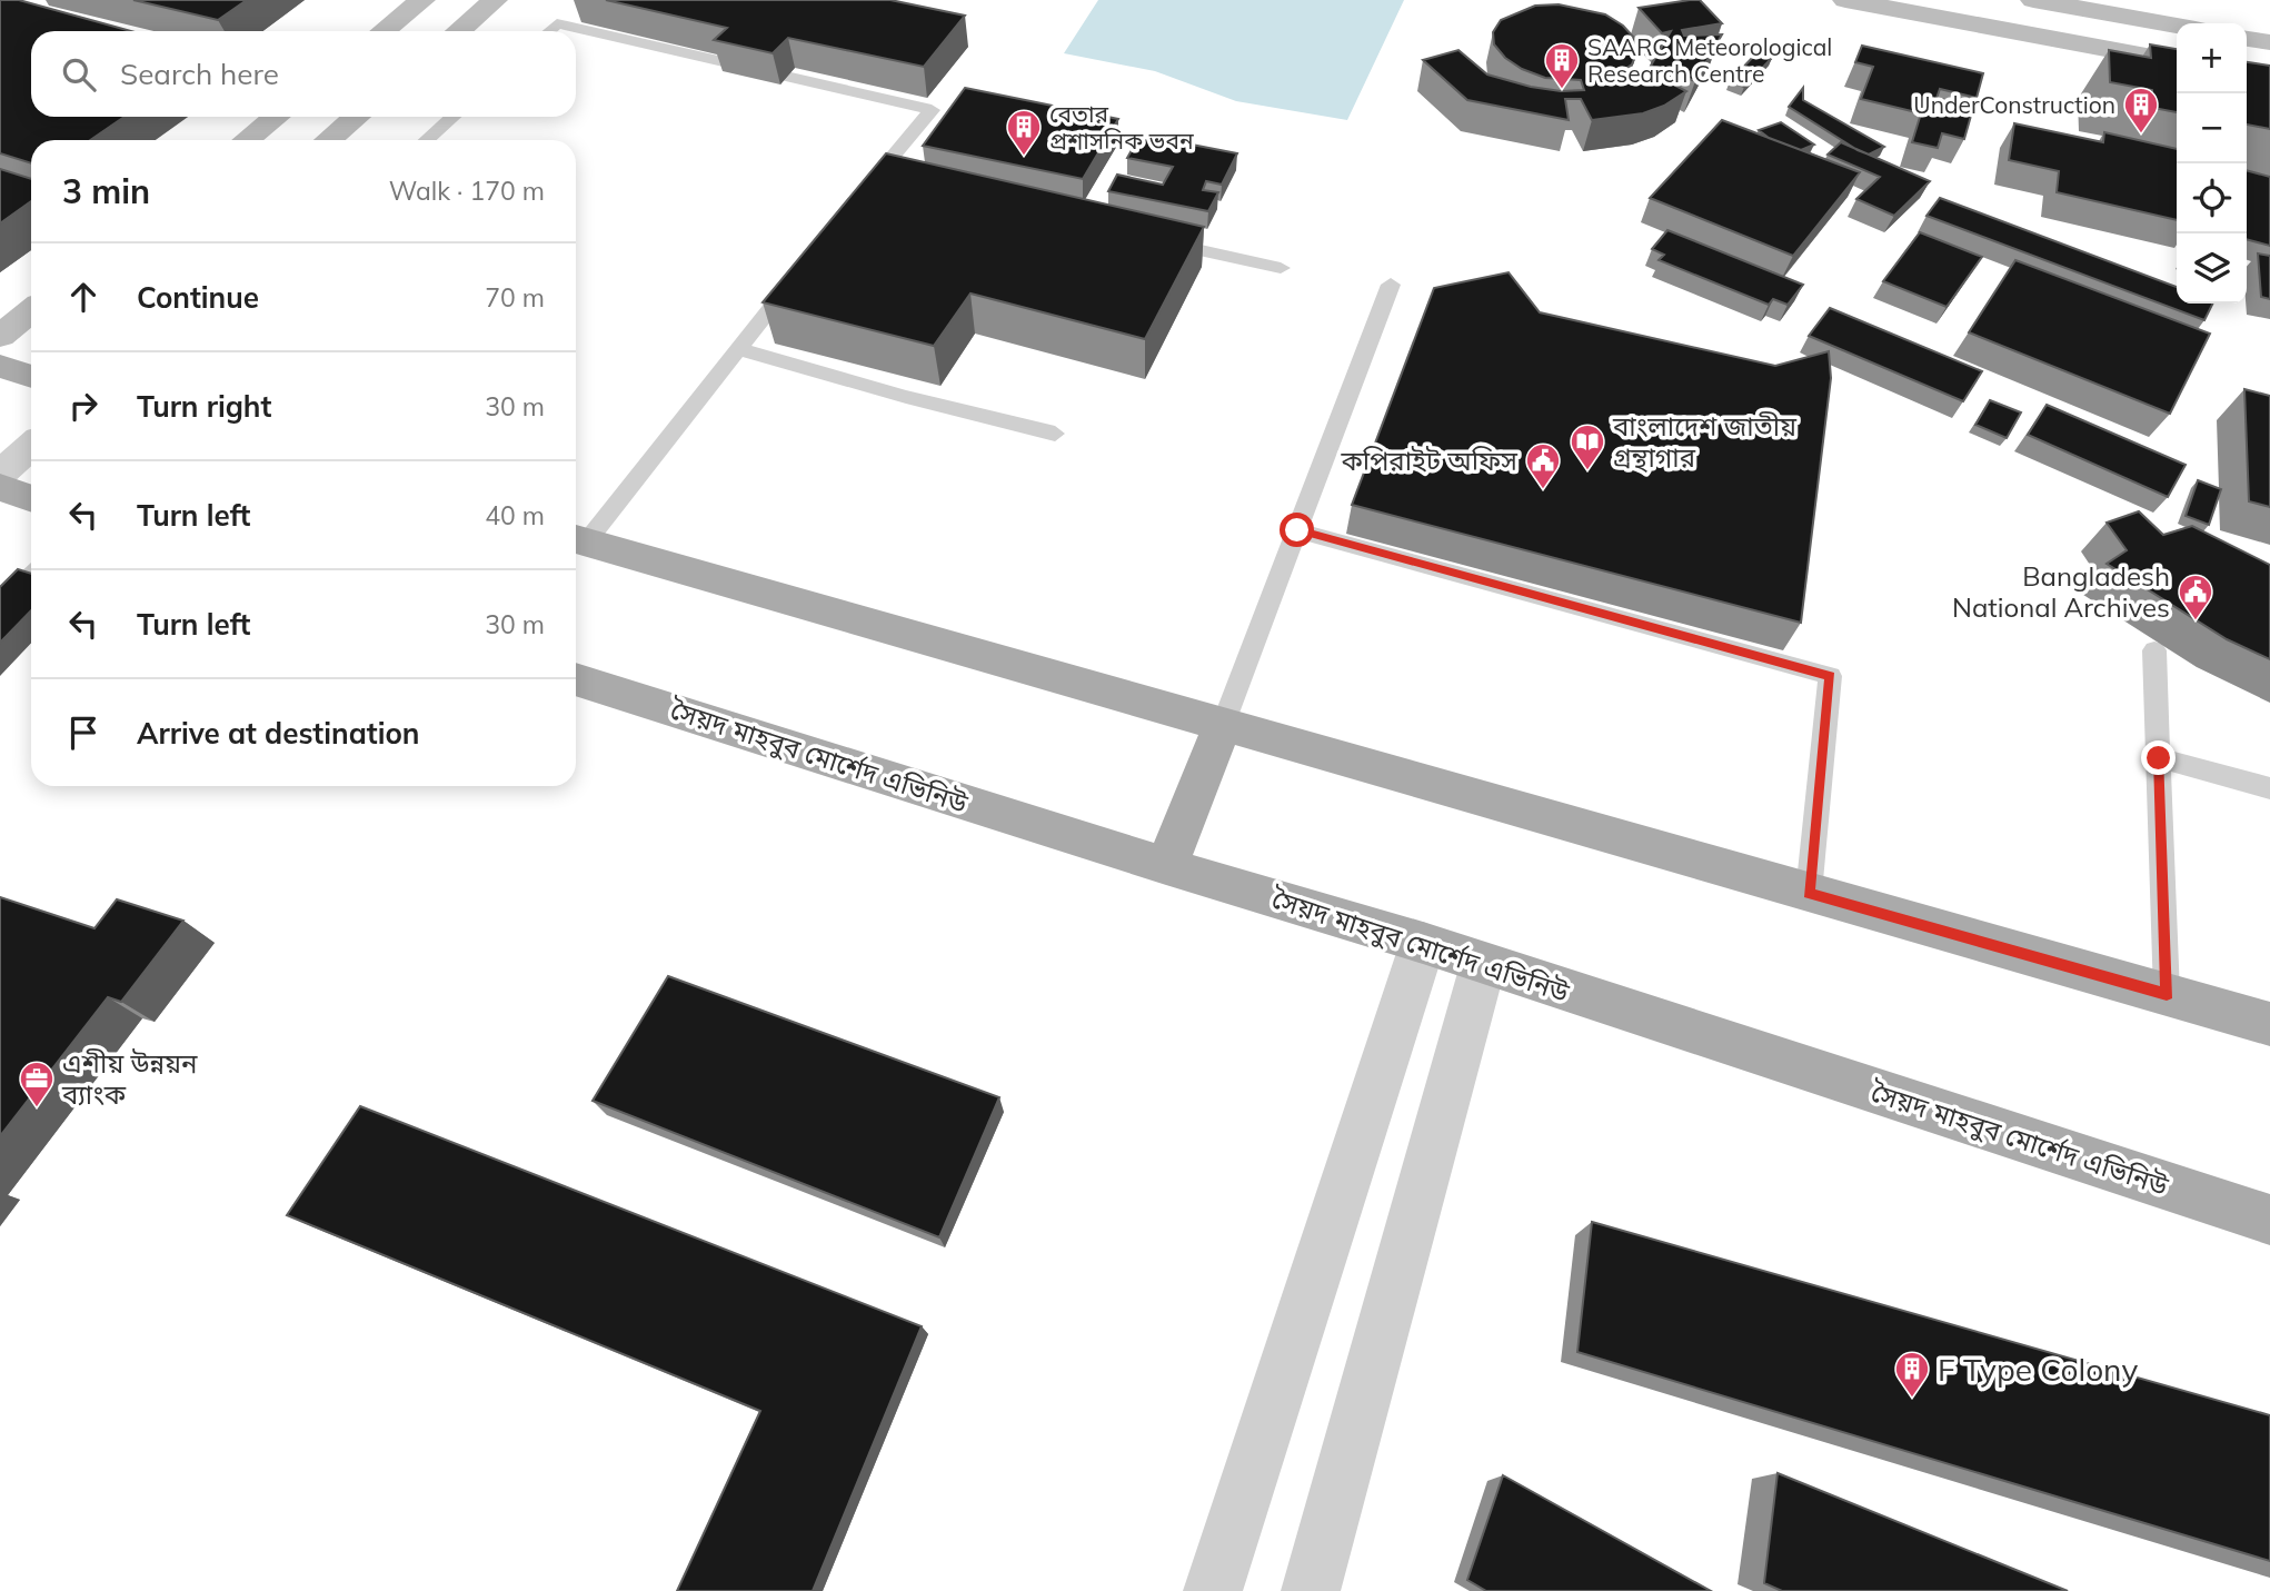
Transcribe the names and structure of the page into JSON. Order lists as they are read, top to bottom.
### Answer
{
  "streets": {
    "main road": ["সৈয়দ মাহবুব মোর্শেদ এভিনিউ"]
  },
  "places": {
    "building": [
      "SAARC Meteorological Research Centre",
      "UnderConstruction",
      "বেতার প্রশাসনিক ভবন",
      "F Type Colony"
    ],
    "library": ["বাংলাদেশ জাতীয় গ্রন্থাগার"],
    "public building": ["কপিরাইট অফিস", "Bangladesh National Archives"],
    "office": ["এশীয় উন্নয়ন ব্যাংক"]
  },
  "page": {
    "map_buttons": ["+", "−"],
    "search": "Search here",
    "heading": ["3 min", "Walk · 170 m"],
    "list": [
      ["Continue", "70 m"],
      ["Turn right", "30 m"],
      ["Turn left", "40 m"],
      ["Turn left", "30 m"],
      "Arrive at destination"
    ]
  }
}
